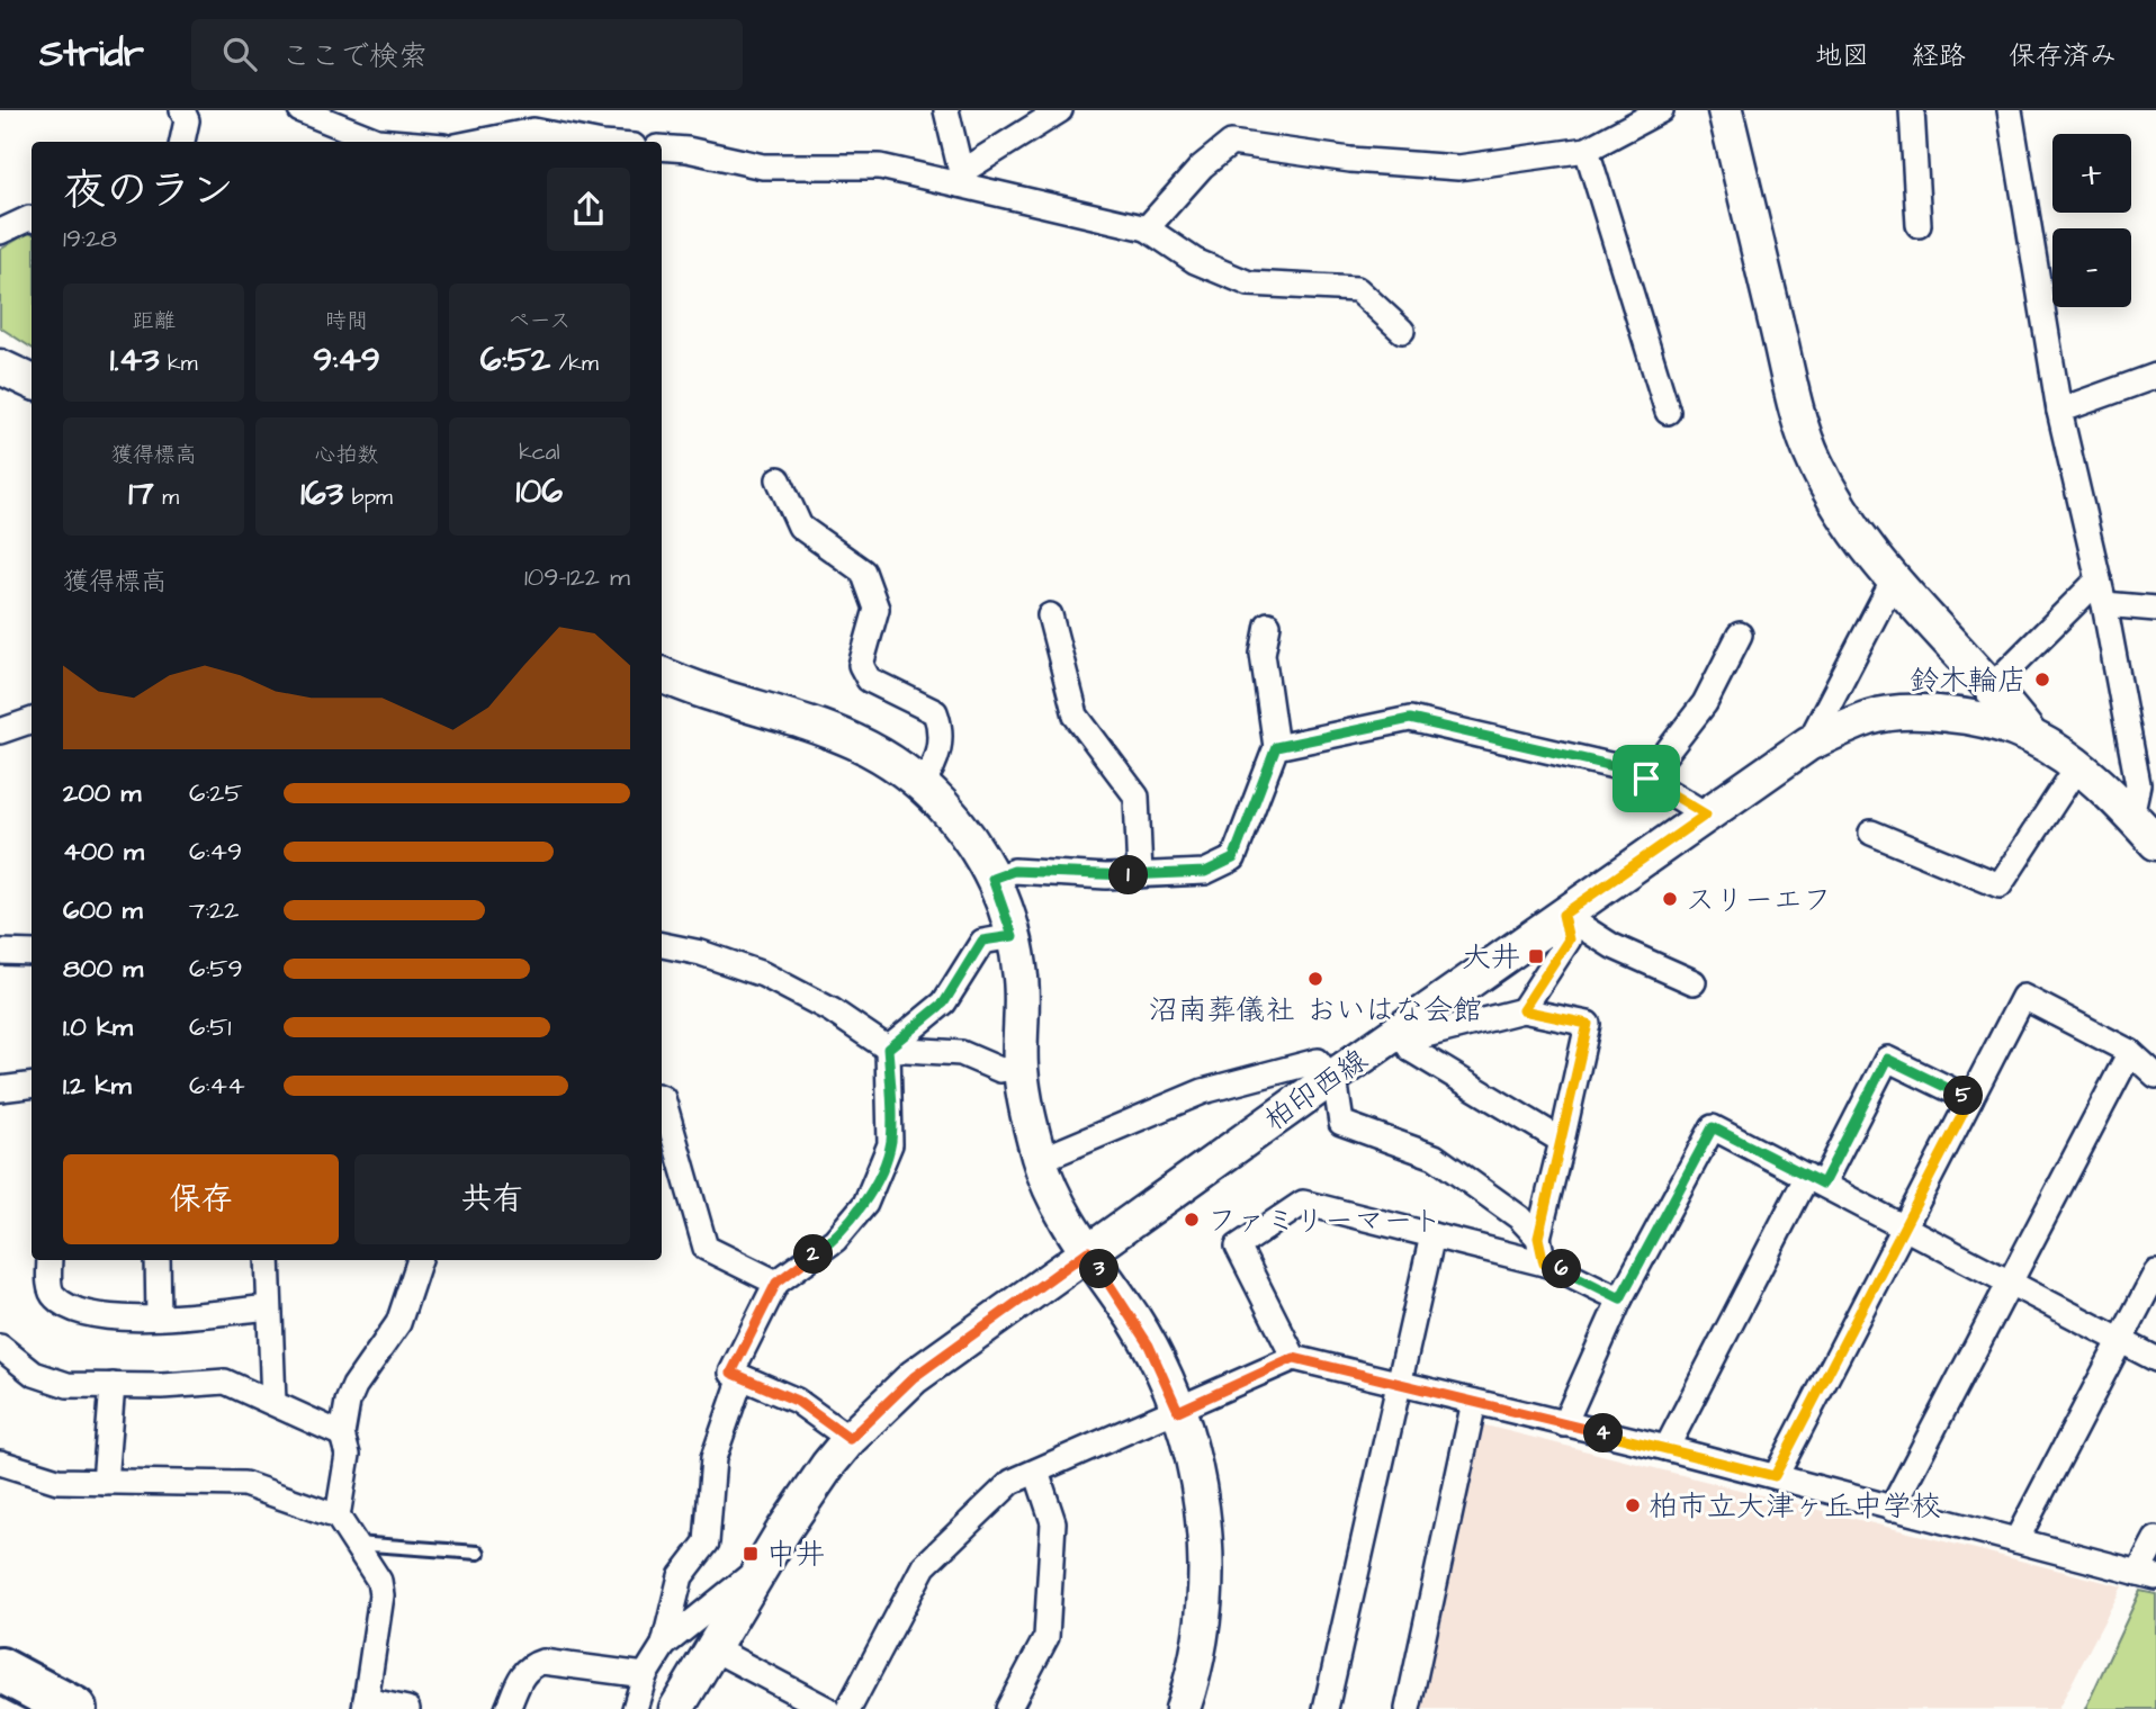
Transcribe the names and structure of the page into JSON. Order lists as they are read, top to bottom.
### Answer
{
  "streets": {
    "street": ["柏印西線"]
  },
  "places": {
    "other": [
      "鈴木輪店",
      "スリーエフ",
      "沼南葬儀社 おいはな会館",
      "ファミリーマート",
      "柏市立大津ヶ丘中学校"
    ],
    "transit": ["大井", "中井"]
  },
  "page": {
    "header": "Stridr",
    "search": "ここで検索",
    "nav": ["地図", "経路", "保存済み"],
    "map_buttons": ["+", "−"],
    "heading": ["夜のラン", "19:28"],
    "stats": [
      ["距離", "1.43 km"],
      ["時間", "9:49"],
      ["ペース", "6:52 /km"],
      ["獲得標高", "17 m"],
      ["心拍数", "163 bpm"],
      ["kcal", "106"]
    ],
    "chart": ["獲得標高", "109–122 m"],
    "list": [
      {
        "name": "200 m",
        "note": "6:25"
      },
      {
        "name": "400 m",
        "note": "6:49"
      },
      {
        "name": "600 m",
        "note": "7:22"
      },
      {
        "name": "800 m",
        "note": "6:59"
      },
      {
        "name": "1.0 km",
        "note": "6:51"
      },
      {
        "name": "1.2 km",
        "note": "6:44"
      }
    ],
    "pins": [
      "1",
      "5",
      "2",
      "3",
      "6",
      "4"
    ],
    "buttons": ["保存", "共有"]
  }
}
